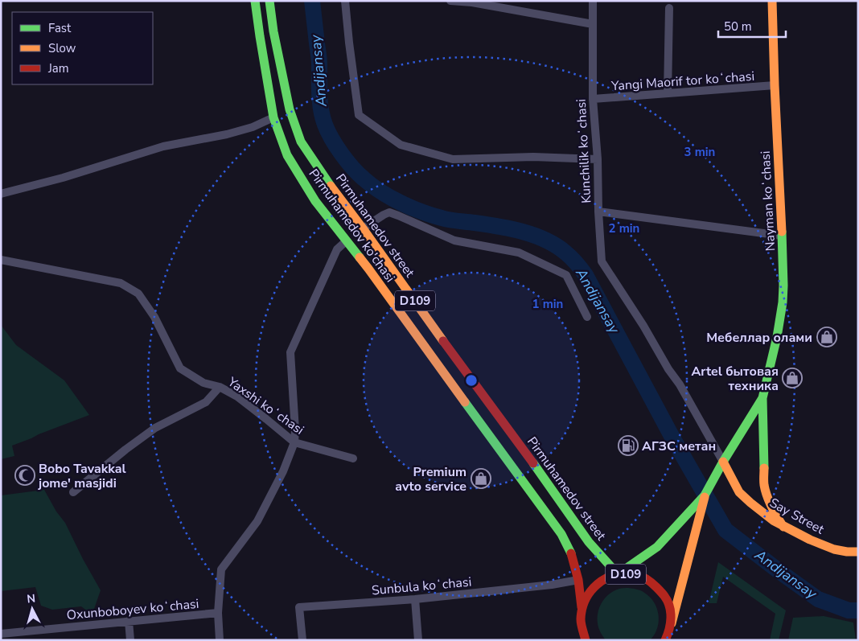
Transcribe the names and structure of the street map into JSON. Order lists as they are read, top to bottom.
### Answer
{
  "streets": {
    "main road": [
      "Nayman koʻchasi",
      "Pirmuhamedov ko'chasi",
      "Pirmuhamedov street",
      "D109",
      "Say Street"
    ],
    "street": [
      "Yangi Maorif tor koʻchasi",
      "Kunchilik koʻchasi",
      "Yaxshi koʻchasi",
      "Sunbula koʻchasi",
      "Oxunboboyev koʻchasi"
    ]
  },
  "crossings": [
    ["Yangi Maorif tor koʻchasi", "Kunchilik koʻchasi"],
    ["Yangi Maorif tor koʻchasi", "Nayman koʻchasi"],
    ["Kunchilik koʻchasi", "Nayman koʻchasi"],
    ["Pirmuhamedov ko'chasi", "D109"],
    ["Pirmuhamedov ko'chasi", "Sunbula koʻchasi"],
    ["Pirmuhamedov ko'chasi", "Oxunboboyev koʻchasi"],
    ["Pirmuhamedov street", "D109"],
    ["D109", "Sunbula koʻchasi"],
    ["Yaxshi koʻchasi", "Oxunboboyev koʻchasi"]
  ],
  "water": ["Andijansay"],
  "places": {
    "shop": ["Мебеллар олами", "Artel бытовая техника", "Premium avto service"],
    "fuel station": ["АГЗС метан"],
    "mosque": ["Bobo Tavakkal jome' masjidi"]
  },
  "legend": ["Fast", "Slow", "Jam"],
  "scale_bar": "50 m",
  "north": "top",
  "rings": ["3 min", "2 min", "1 min"]
}
